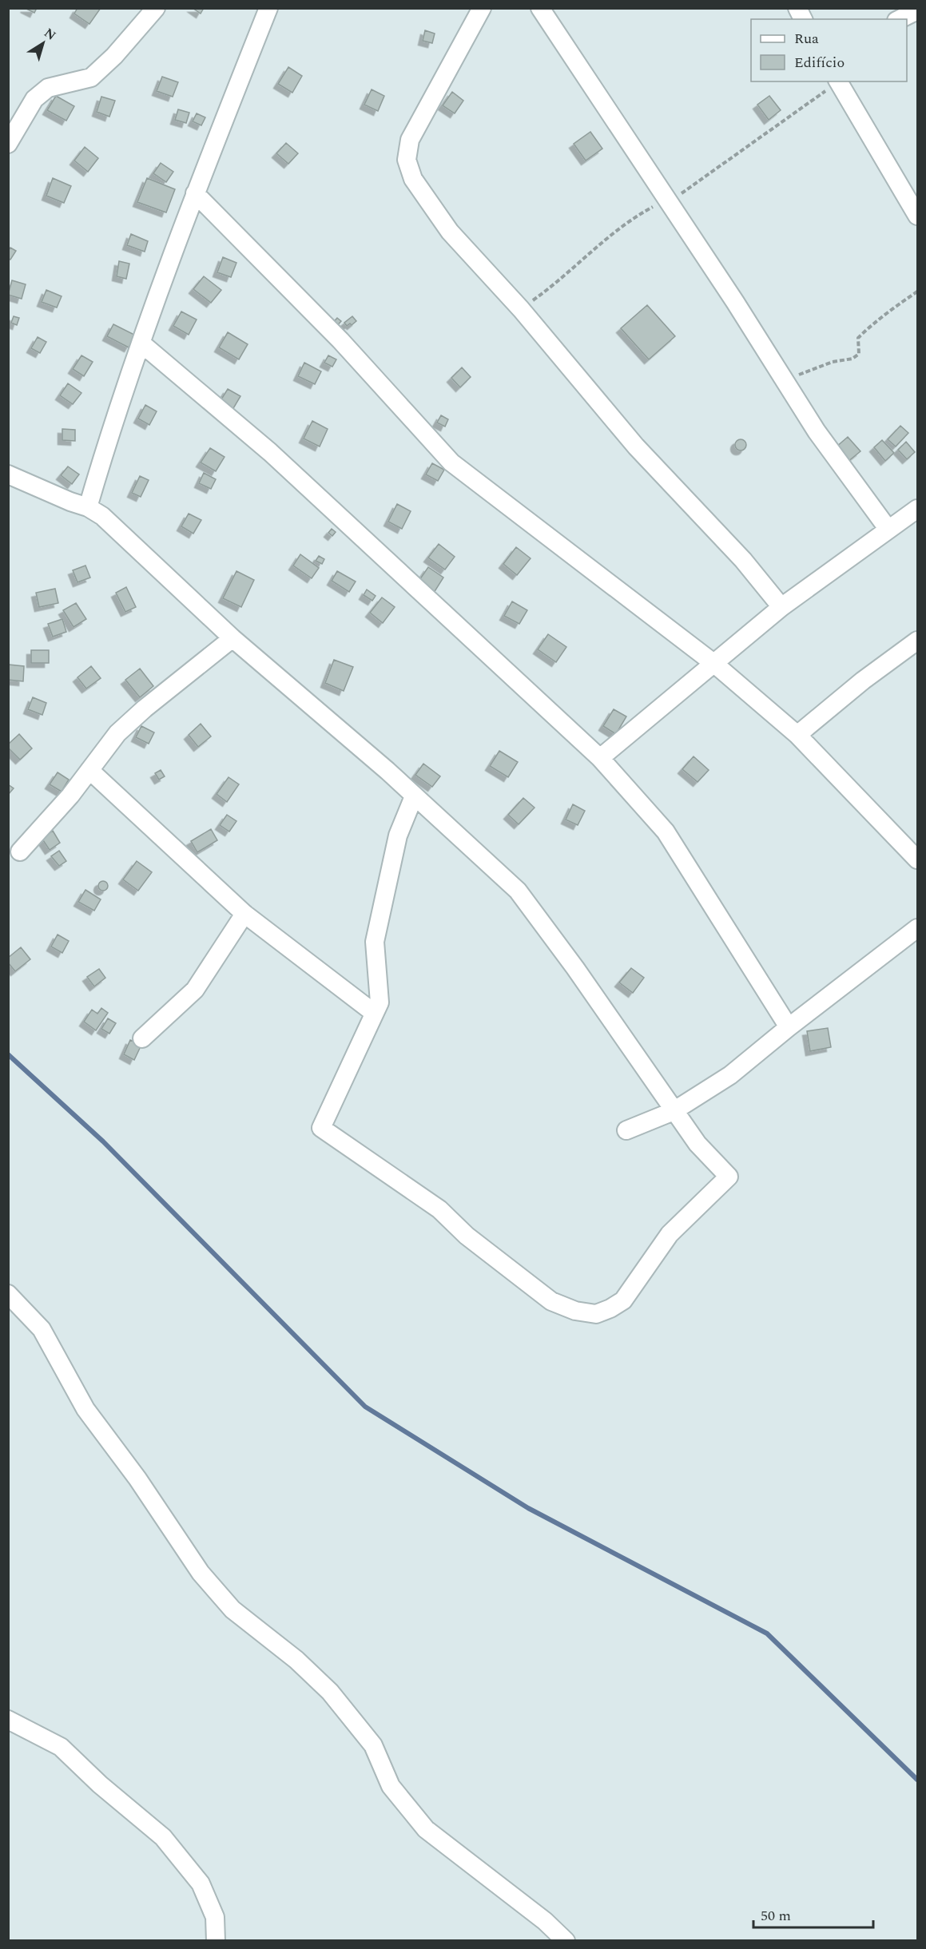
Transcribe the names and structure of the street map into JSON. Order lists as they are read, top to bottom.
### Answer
{
  "legend": ["Rua", "Edifício"],
  "scale_bar": "50 m",
  "north": "top right"
}
